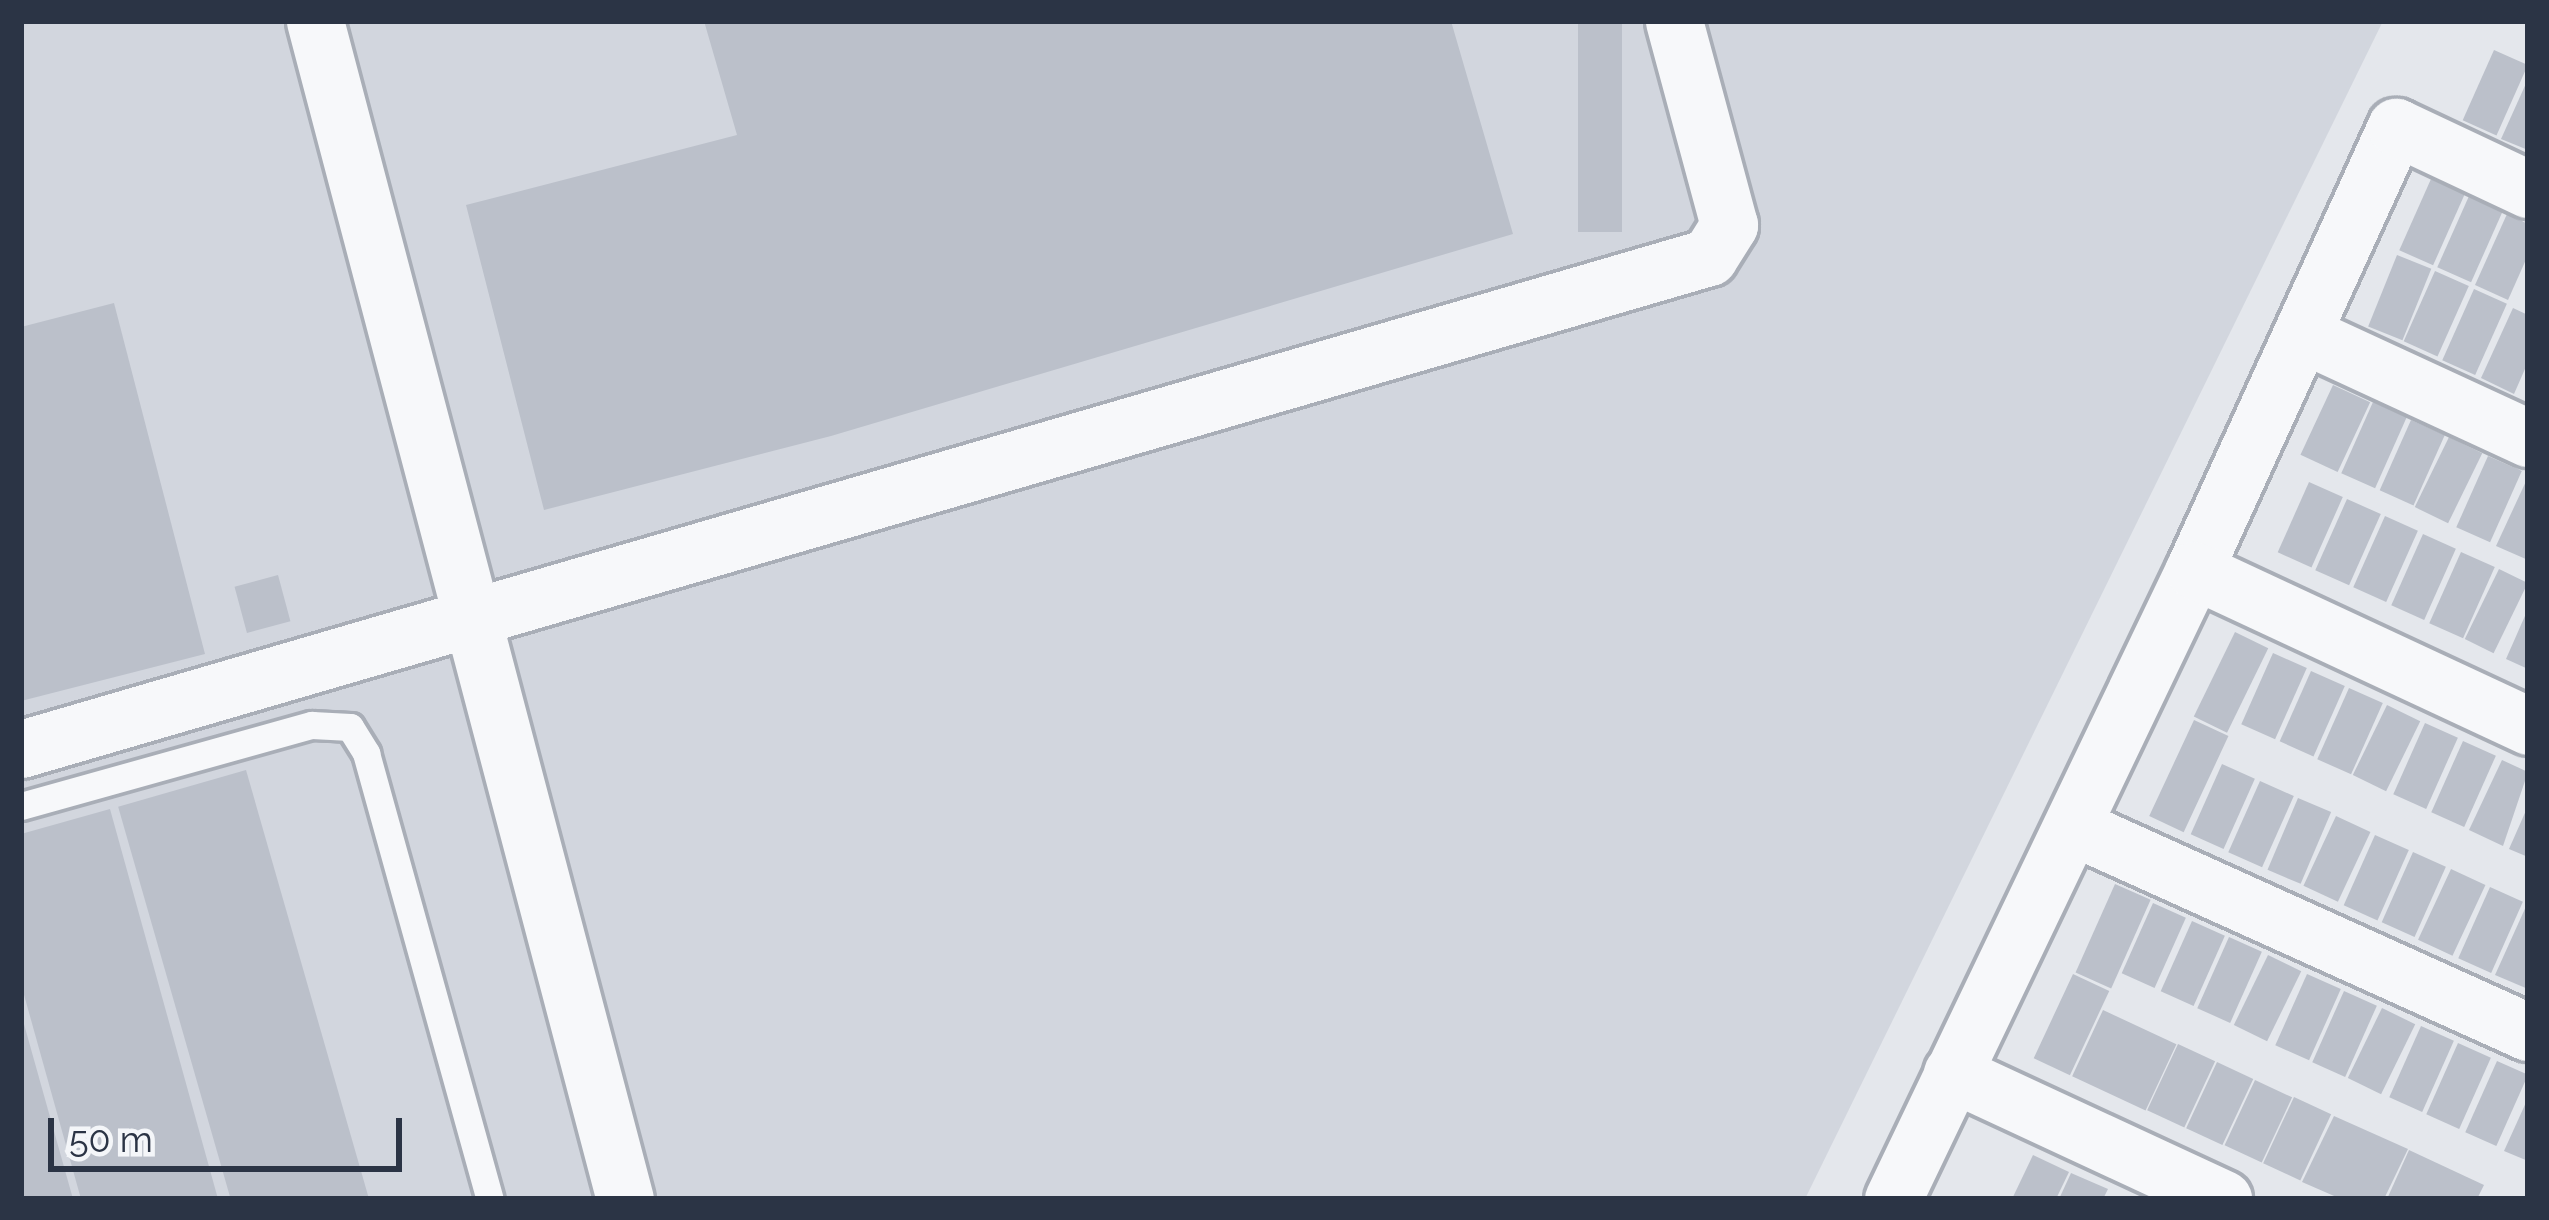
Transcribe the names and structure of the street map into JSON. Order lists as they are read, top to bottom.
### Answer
{
  "scale_bar": "50 m"
}
